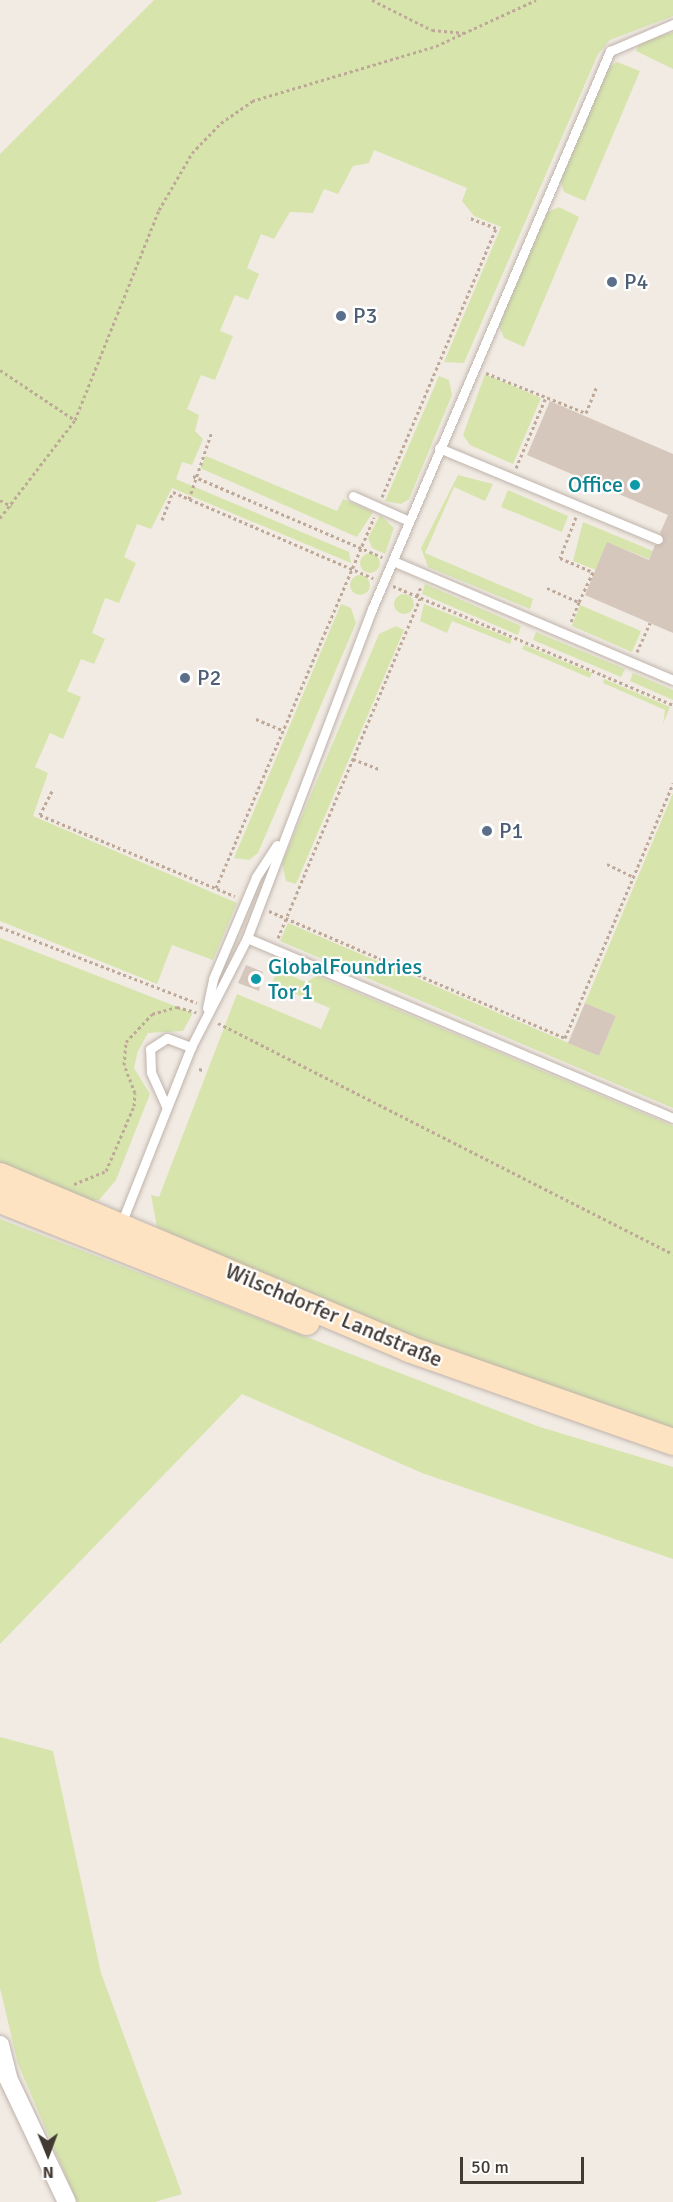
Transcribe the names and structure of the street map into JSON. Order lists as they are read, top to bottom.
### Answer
{
  "streets": {
    "main road": ["Wilschdorfer Landstraße"]
  },
  "places": [
    "P4",
    "P3",
    "Office",
    "P2",
    "P1",
    "GlobalFoundries Tor 1"
  ],
  "scale_bar": "50 m",
  "north": "bottom"
}
